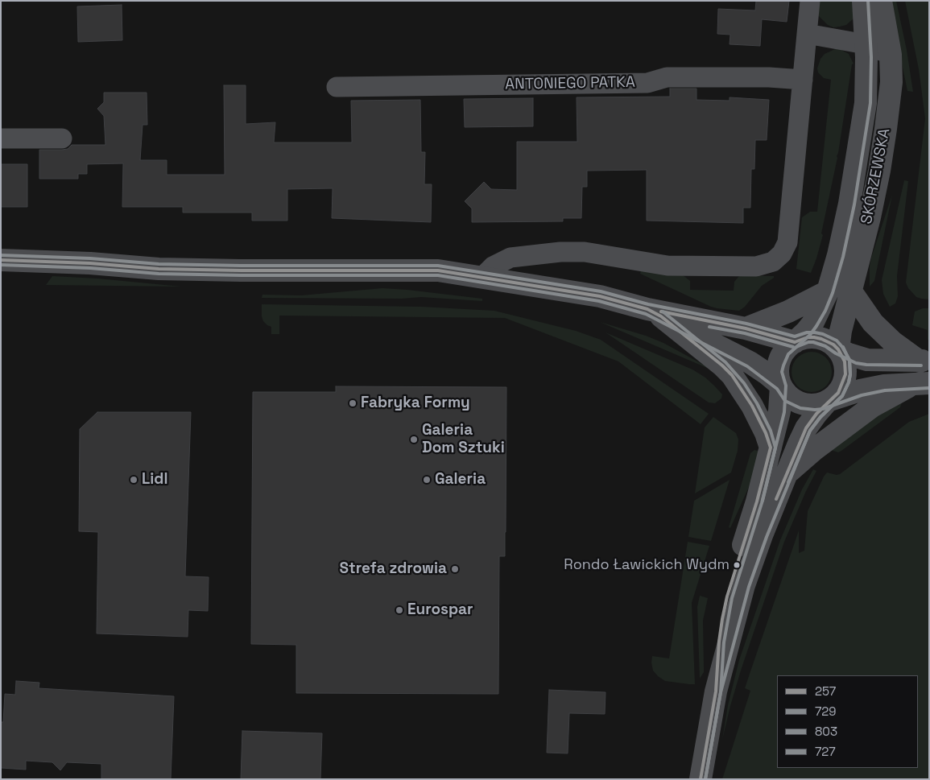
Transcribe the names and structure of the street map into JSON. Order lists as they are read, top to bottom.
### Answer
{
  "streets": {
    "street": ["ANTONIEGO PATKA", "SKÓRZEWSKA"]
  },
  "places": [
    "Fabryka Formy",
    "Galeria Dom Sztuki",
    "Lidl",
    "Galeria",
    "Rondo Ławickich Wydm",
    "Strefa zdrowia",
    "Eurospar"
  ],
  "lines": [
    "transit line 803",
    "transit line 727",
    "transit line 257",
    "transit line 729"
  ],
  "legend": [
    "257",
    "729",
    "803",
    "727"
  ]
}
